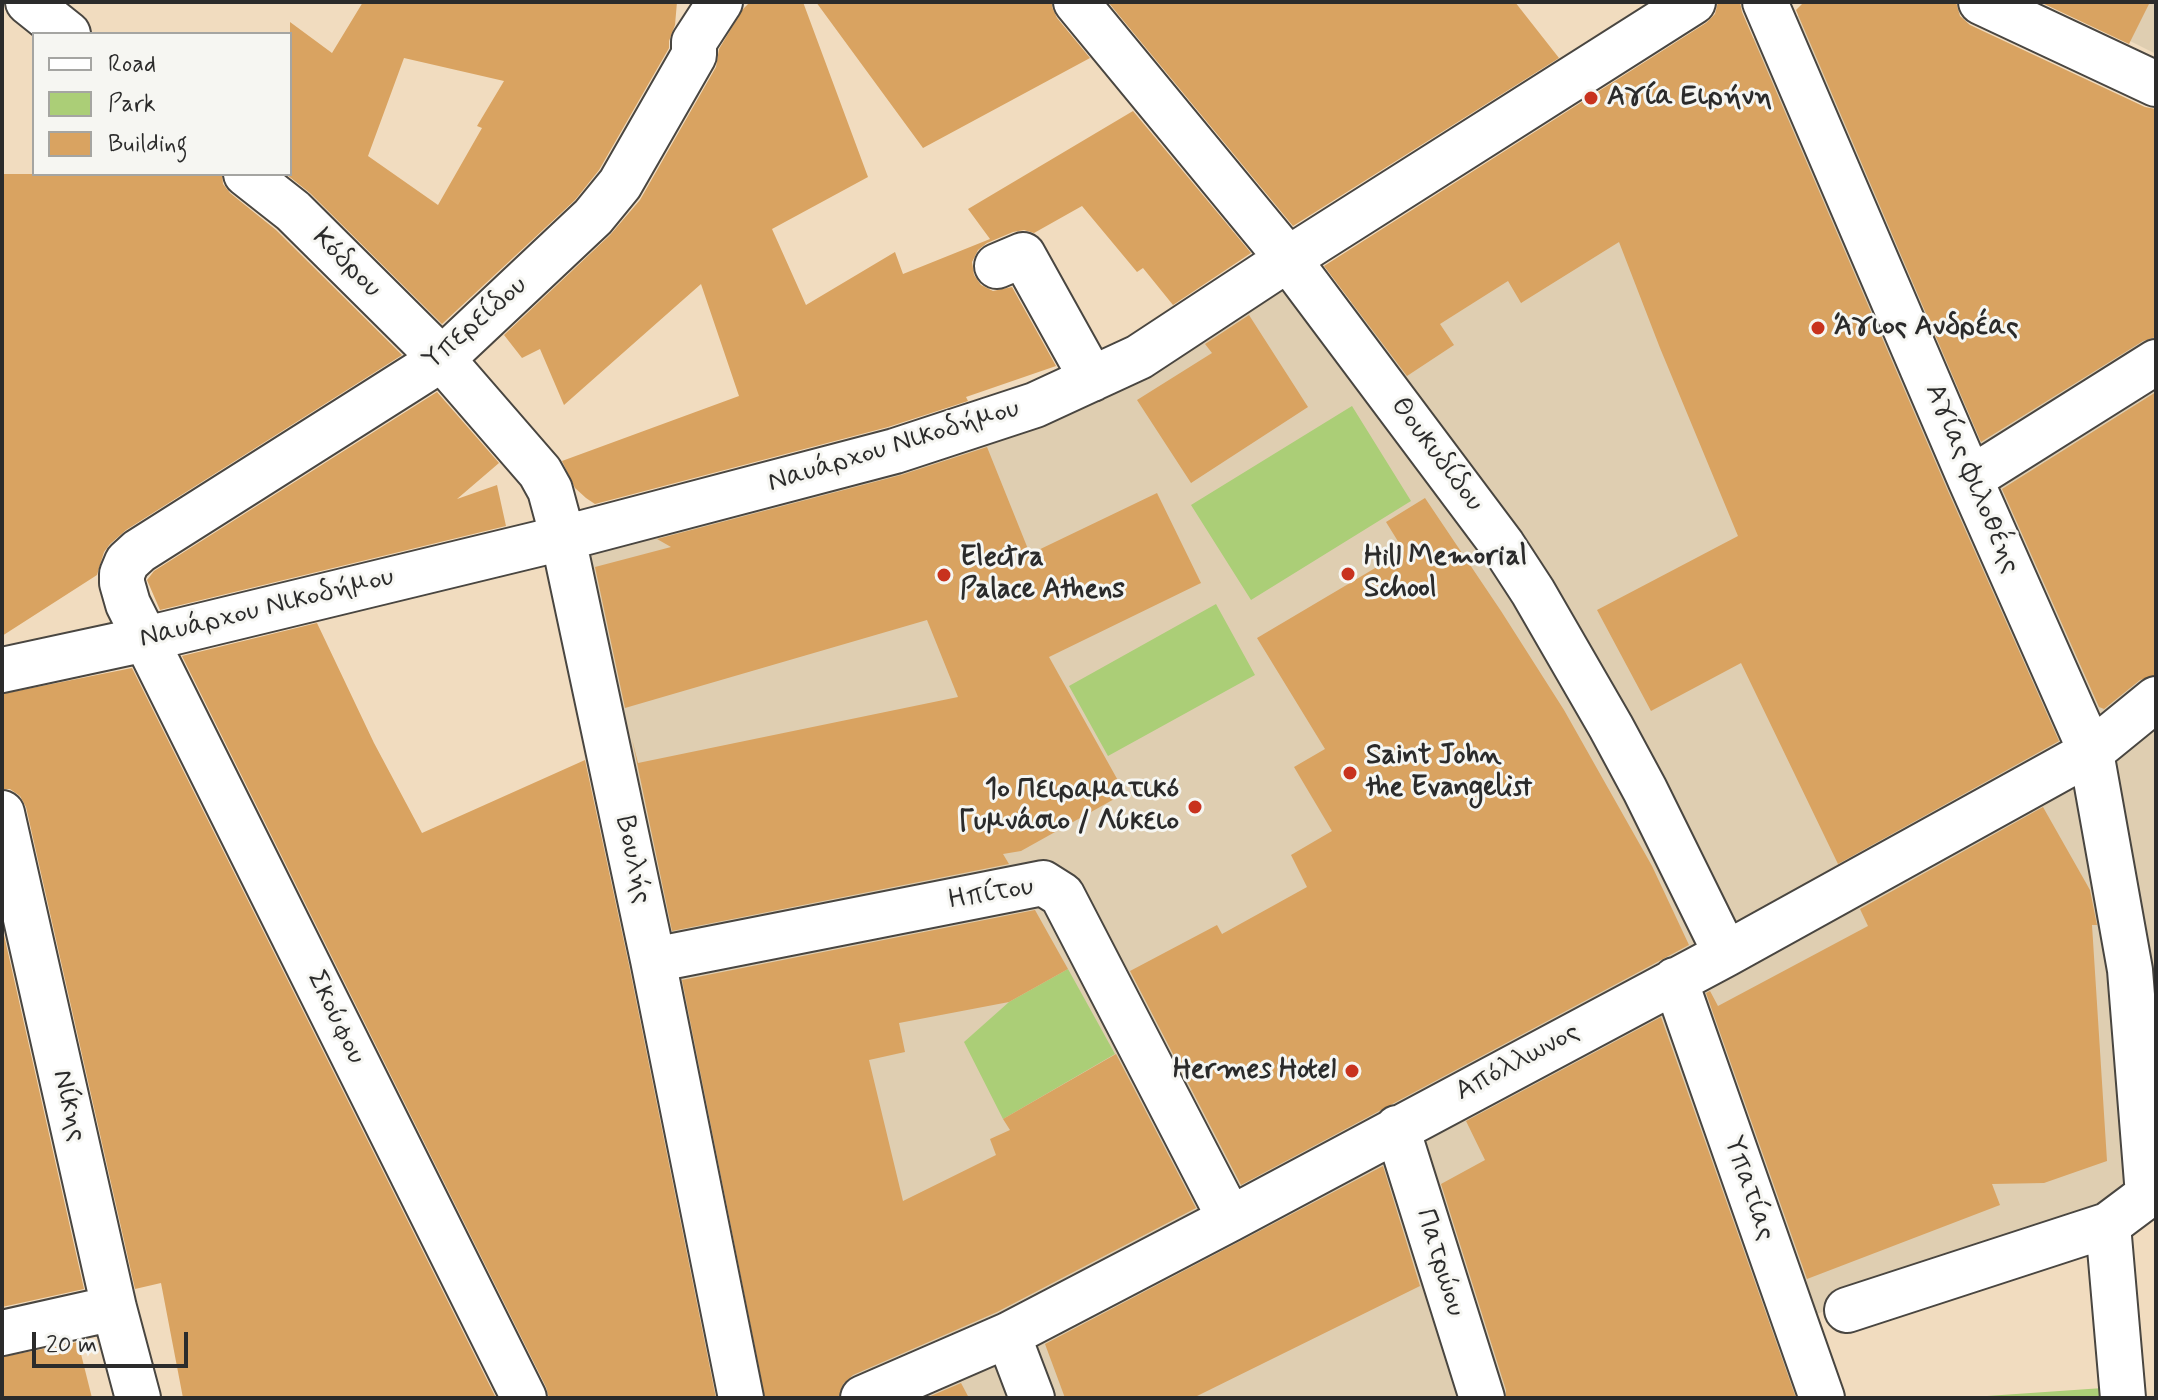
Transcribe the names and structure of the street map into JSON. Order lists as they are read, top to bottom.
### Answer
{
  "streets": {
    "street": [
      "Κόδρου",
      "Υπερείδου",
      "Ναυάρχου Νικοδήμου",
      "Θουκυδίδου",
      "Αγίας Φιλοθέης",
      "Βουλής",
      "Ηπίτου",
      "Σκούφου",
      "Απόλλωνος",
      "Νίκης",
      "Υπατίας",
      "Πατρώου"
    ]
  },
  "crossings": [
    ["Κόδρου", "Υπερείδου"],
    ["Κόδρου", "Βουλής"],
    ["Υπερείδου", "Ναυάρχου Νικοδήμου"],
    ["Υπερείδου", "Βουλής"],
    ["Υπερείδου", "Σκούφου"],
    ["Ναυάρχου Νικοδήμου", "Θουκυδίδου"],
    ["Ναυάρχου Νικοδήμου", "Βουλής"],
    ["Ναυάρχου Νικοδήμου", "Σκούφου"],
    ["Θουκυδίδου", "Απόλλωνος"],
    ["Αγίας Φιλοθέης", "Απόλλωνος"],
    ["Βουλής", "Ηπίτου"],
    ["Ηπίτου", "Απόλλωνος"],
    ["Απόλλωνος", "Υπατίας"],
    ["Απόλλωνος", "Πατρώου"]
  ],
  "places": [
    "Αγία Ειρήνη",
    "Άγιος Ανδρέας",
    "Hill Memorial School",
    "Electra Palace Athens",
    "Saint John the Evangelist",
    "1ο Πειραματικό Γυμνάσιο / Λύκειο",
    "Hermes Hotel"
  ],
  "legend": ["Road", "Park", "Building"],
  "scale_bar": "20 m"
}
